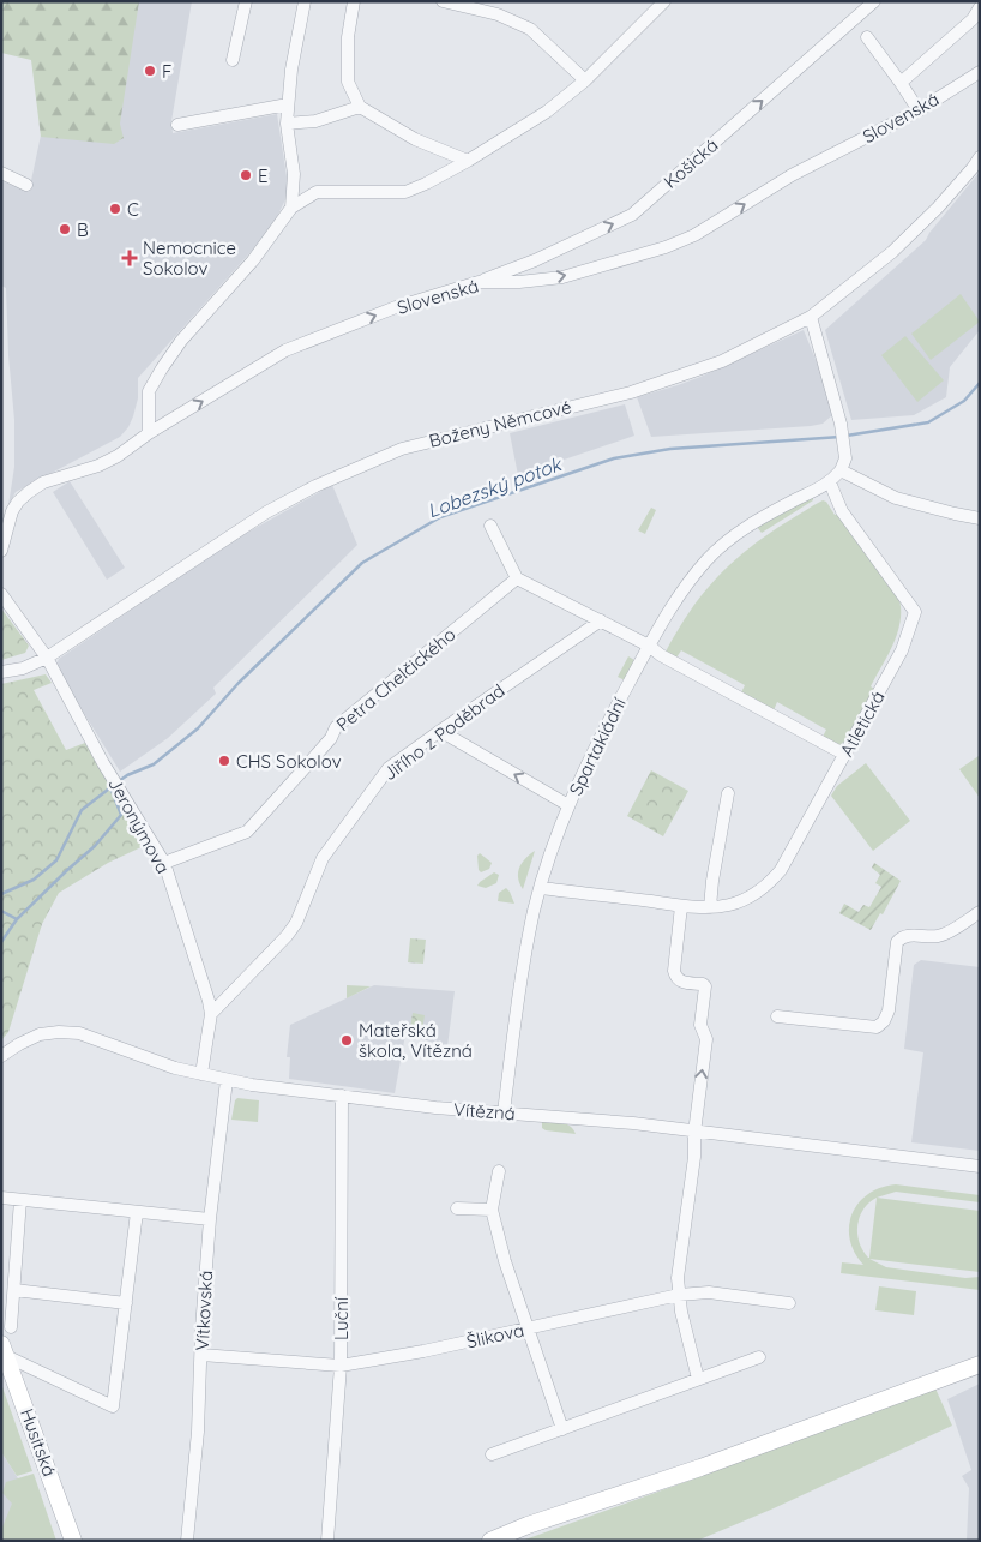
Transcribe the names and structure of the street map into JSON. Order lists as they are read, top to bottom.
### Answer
{
  "streets": {
    "main road": ["Husitská"],
    "street": [
      "Slovenská",
      "Košická",
      "Boženy Němcové",
      "Petra Chelčického",
      "Atletická",
      "Jiřího z Poděbrad",
      "Spartakiádní",
      "Jeronýmova",
      "Vítězná",
      "Vítkovská",
      "Luční",
      "Šlikova"
    ]
  },
  "crossings": [
    ["Slovenská", "Košická"],
    ["Boženy Němcové", "Jeronýmova"],
    ["Petra Chelčického", "Jeronýmova"],
    ["Atletická", "Spartakiádní"],
    ["Jiřího z Poděbrad", "Jeronýmova"],
    ["Spartakiádní", "Vítězná"],
    ["Jeronýmova", "Vítězná"],
    ["Vítězná", "Vítkovská"],
    ["Vítězná", "Luční"],
    ["Vítkovská", "Šlikova"],
    ["Luční", "Šlikova"]
  ],
  "one_way": ["Slovenská", "Košická"],
  "water": ["Lobezský potok"],
  "places": {
    "other": [
      "F",
      "E",
      "C",
      "B",
      "CHS Sokolov",
      "Mateřská škola, Vítězná"
    ],
    "health": ["Nemocnice Sokolov"]
  }
}
